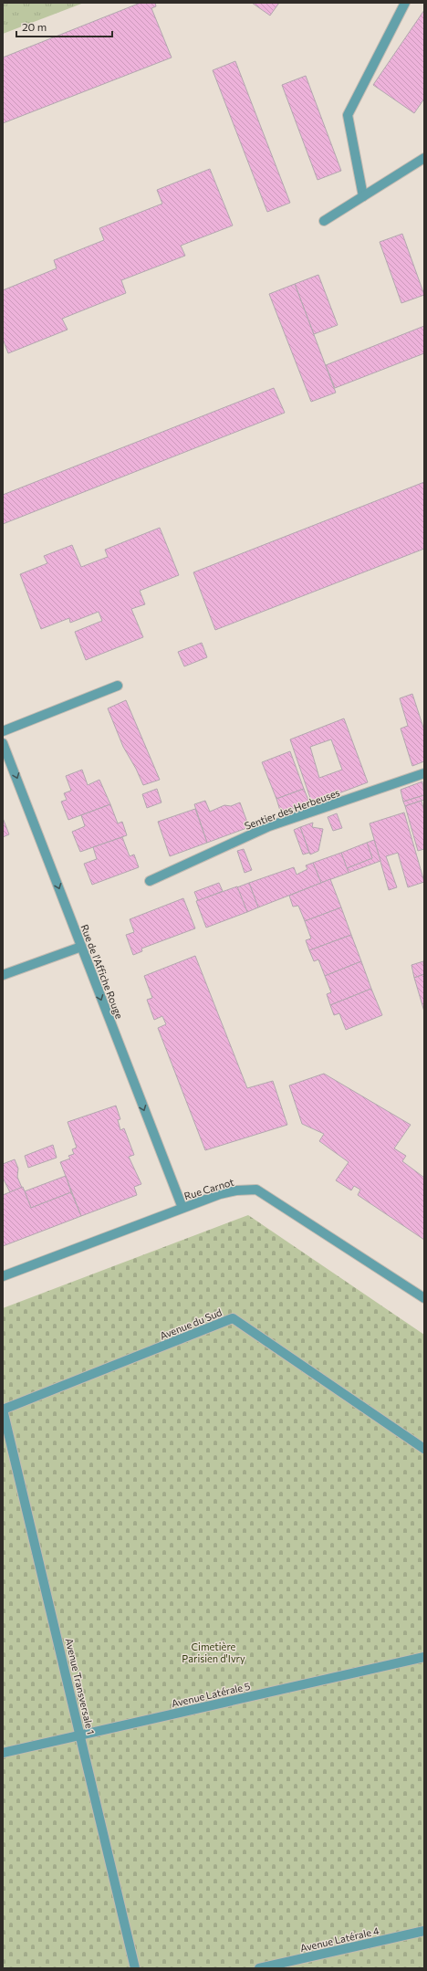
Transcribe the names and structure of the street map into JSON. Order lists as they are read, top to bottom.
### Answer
{
  "streets": {
    "street": [
      "Sentier des Herbeuses",
      "Rue de l'Affiche Rouge",
      "Rue Carnot",
      "Avenue du Sud",
      "Avenue Transversale 1",
      "Avenue Latérale 5",
      "Avenue Latérale 4"
    ]
  },
  "crossings": [
    ["Rue de l'Affiche Rouge", "Rue Carnot"],
    ["Avenue du Sud", "Avenue Transversale 1"],
    ["Avenue Transversale 1", "Avenue Latérale 5"]
  ],
  "one_way": ["Rue de l'Affiche Rouge"],
  "parks": ["Cimetière Parisien d'Ivry"],
  "scale_bar": "20 m"
}
